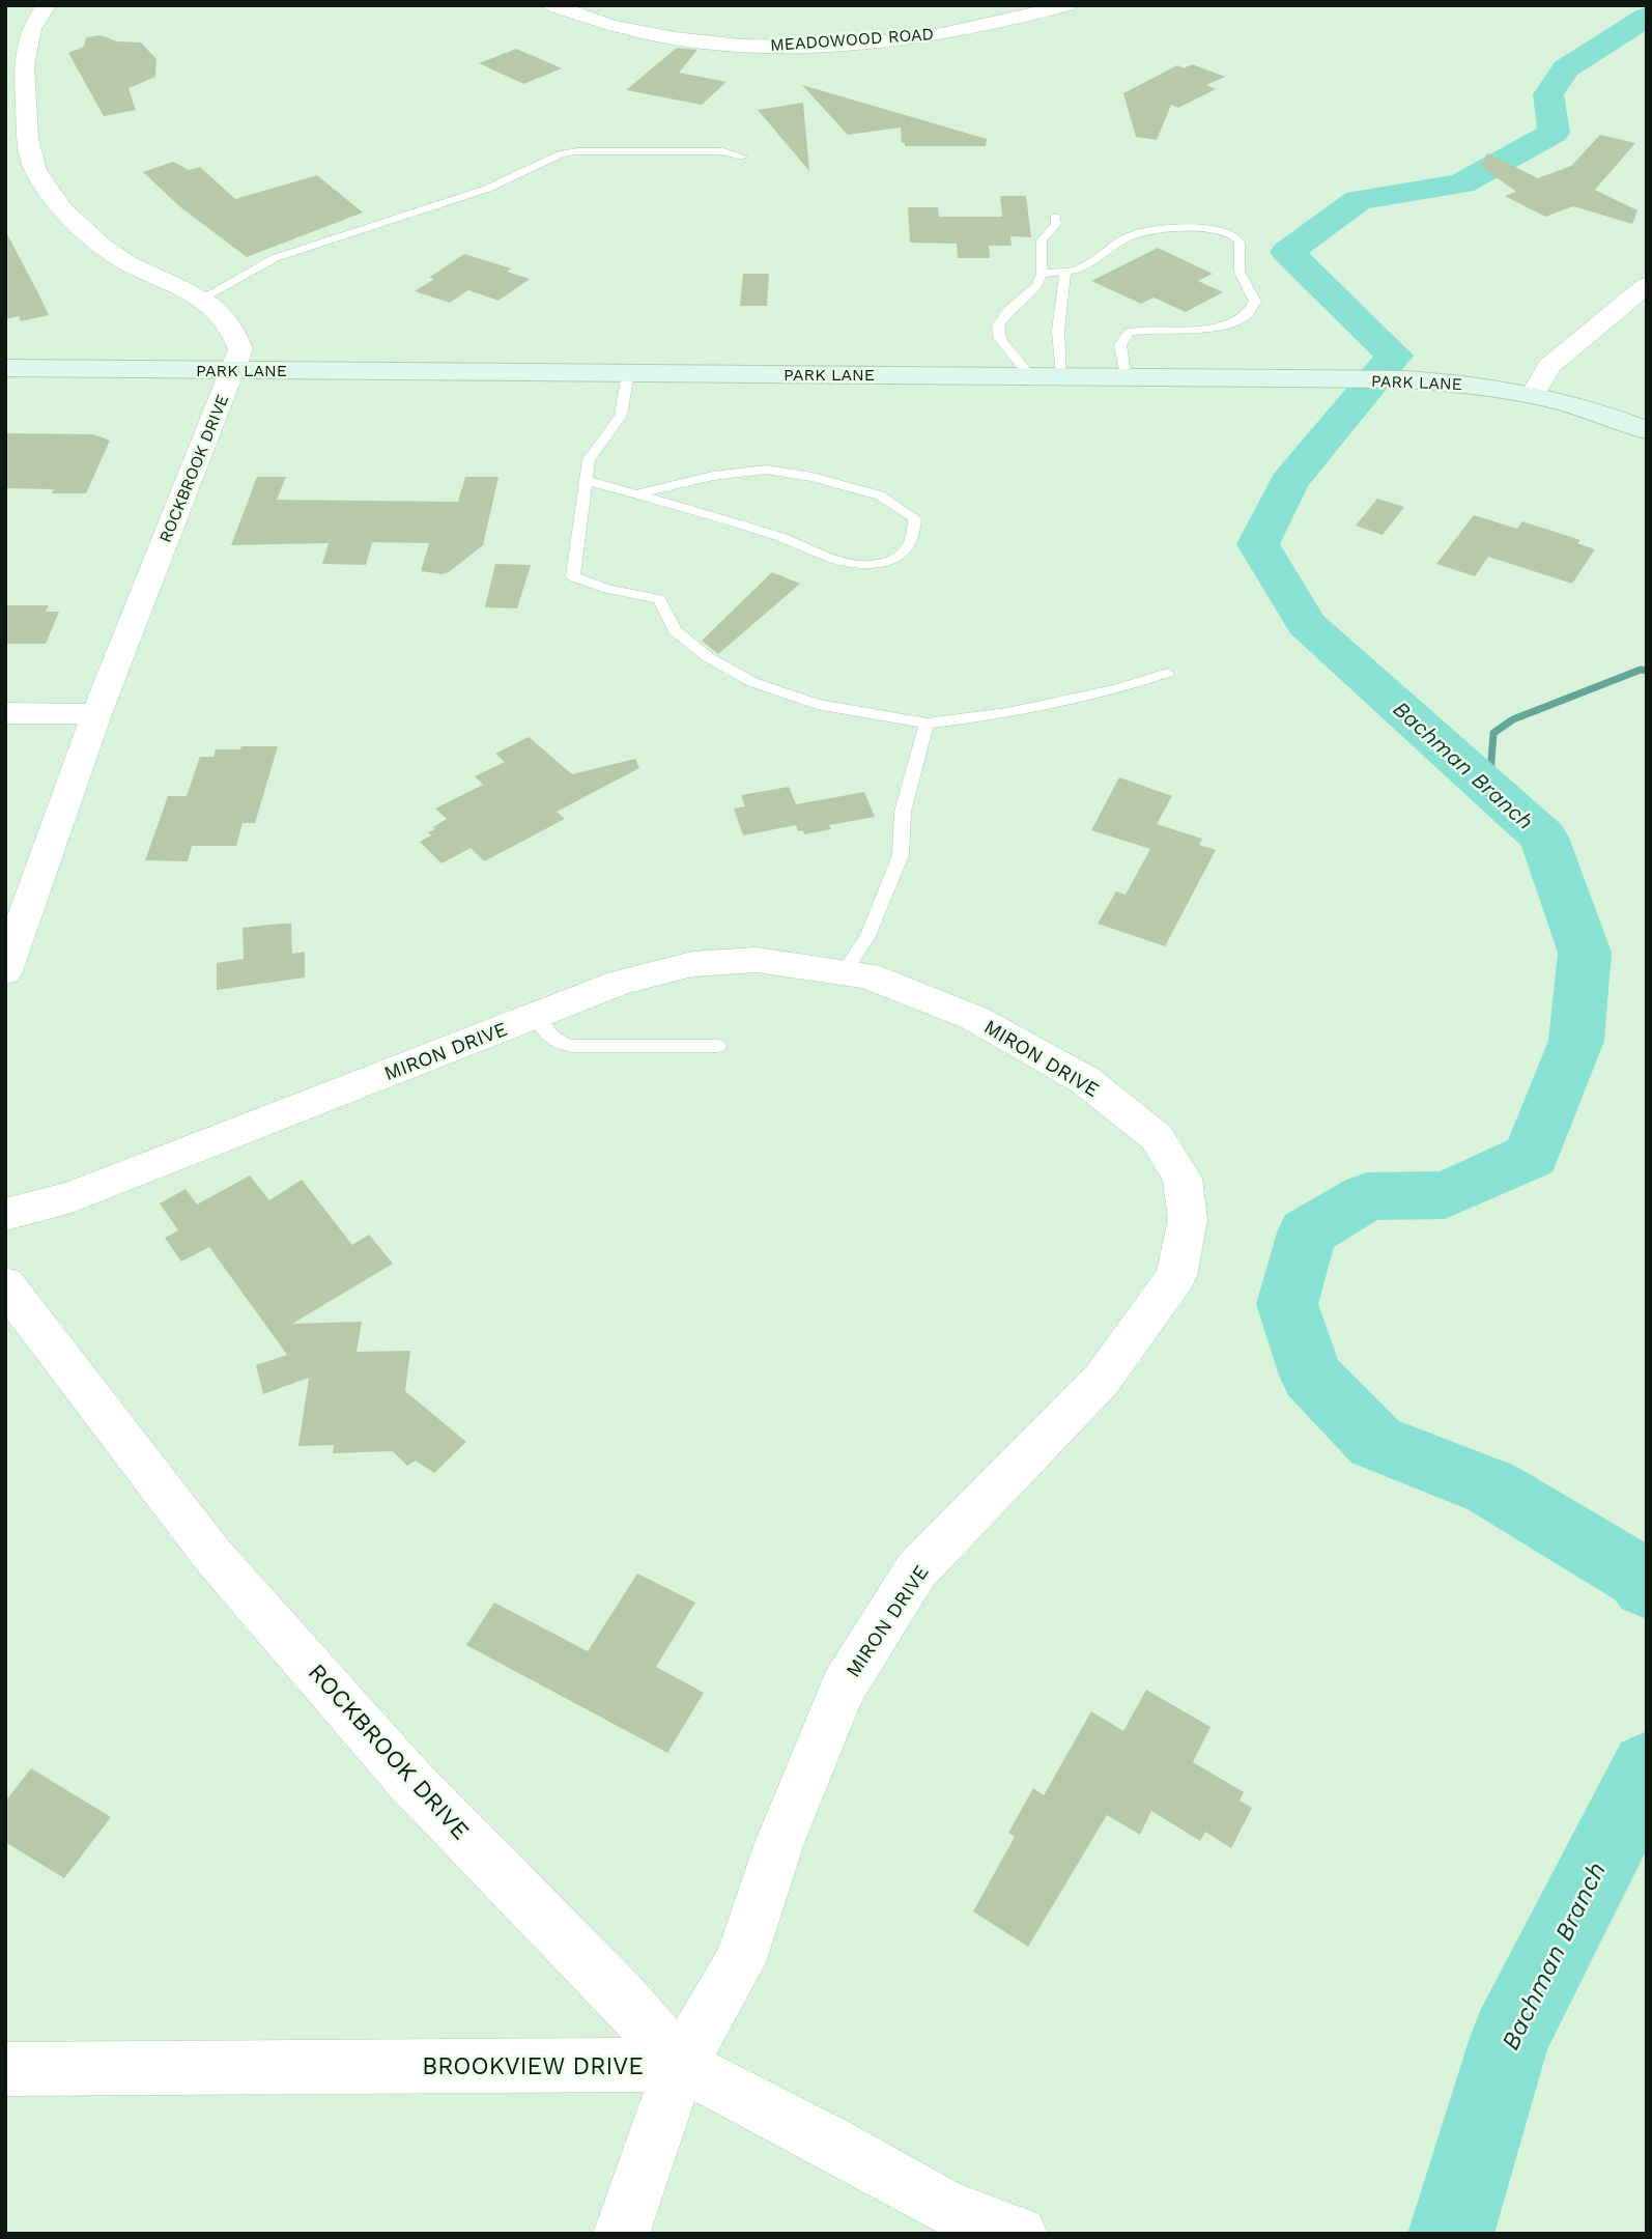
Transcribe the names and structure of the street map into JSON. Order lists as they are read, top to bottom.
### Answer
{
  "streets": {
    "street": [
      "MEADOWOOD ROAD",
      "PARK LANE",
      "ROCKBROOK DRIVE",
      "MIRON DRIVE",
      "BROOKVIEW DRIVE"
    ]
  },
  "crossings": [
    ["PARK LANE", "ROCKBROOK DRIVE"],
    ["ROCKBROOK DRIVE", "MIRON DRIVE"],
    ["ROCKBROOK DRIVE", "BROOKVIEW DRIVE"],
    ["MIRON DRIVE", "BROOKVIEW DRIVE"]
  ],
  "water": ["Bachman Branch"]
}
